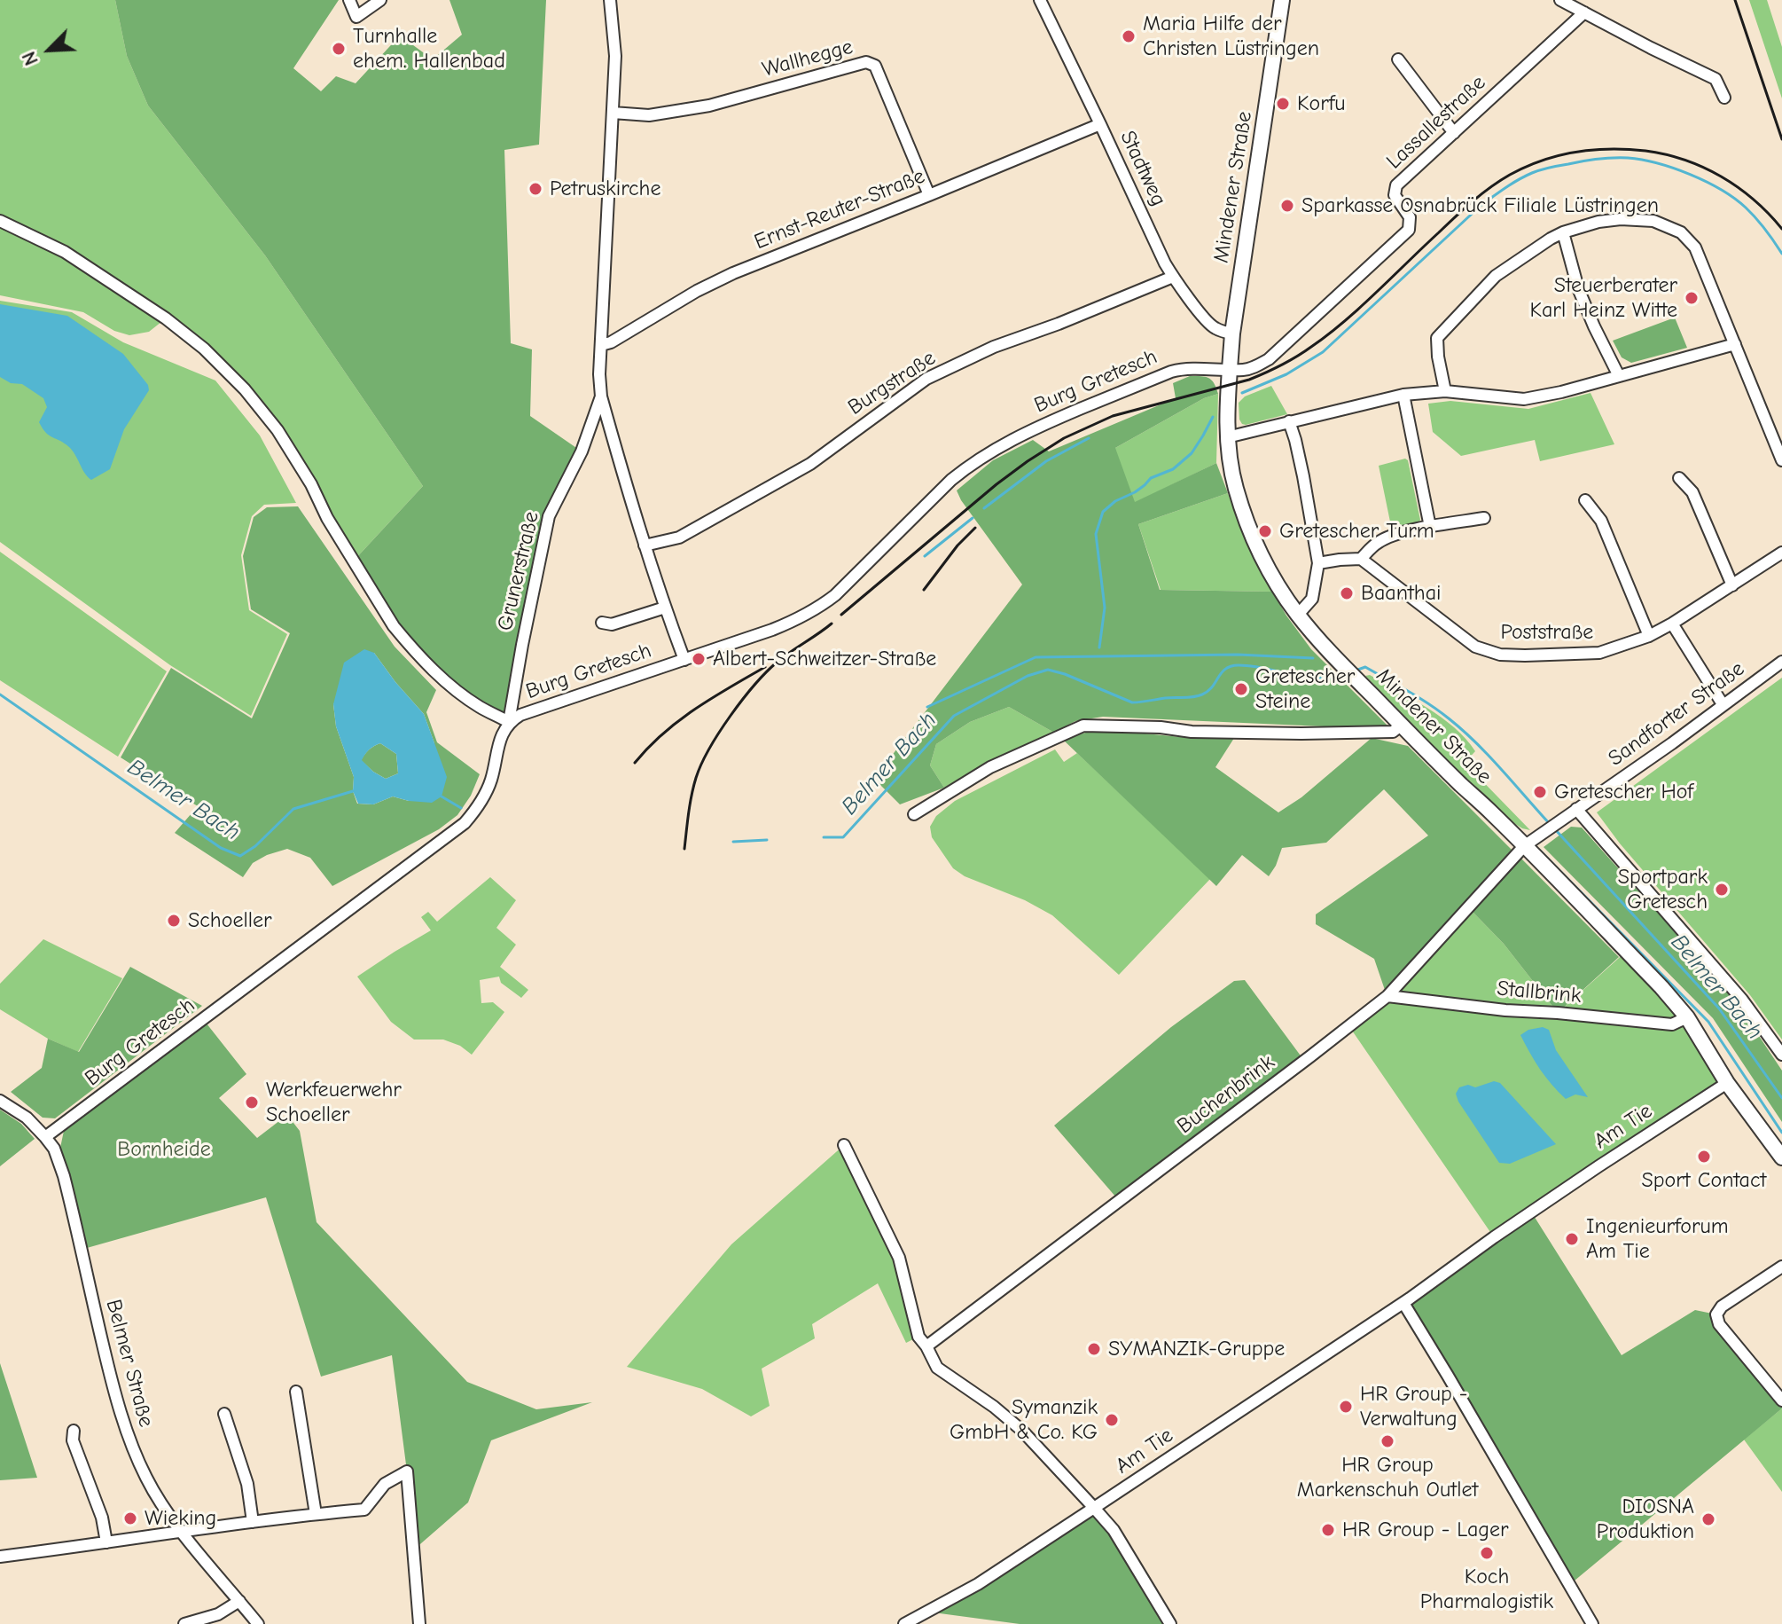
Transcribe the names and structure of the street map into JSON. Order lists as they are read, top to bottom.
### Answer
{
  "streets": {
    "main road": ["Mindener Straße"],
    "street": [
      "Wallhegge",
      "Lassallestraße",
      "Stadtweg",
      "Ernst-Reuter-Straße",
      "Burg Gretesch",
      "Burgstraße",
      "Grunerstraße",
      "Poststraße",
      "Sandforter Straße",
      "Stallbrink",
      "Buchenbrink",
      "Am Tie",
      "Belmer Straße"
    ]
  },
  "crossings": [
    ["Wallhegge", "Ernst-Reuter-Straße"],
    ["Lassallestraße", "Mindener Straße"],
    ["Lassallestraße", "Burg Gretesch"],
    ["Stadtweg", "Mindener Straße"],
    ["Stadtweg", "Ernst-Reuter-Straße"],
    ["Stadtweg", "Burgstraße"],
    ["Mindener Straße", "Burg Gretesch"],
    ["Mindener Straße", "Sandforter Straße"],
    ["Mindener Straße", "Stallbrink"],
    ["Mindener Straße", "Buchenbrink"],
    ["Mindener Straße", "Am Tie"],
    ["Burg Gretesch", "Grunerstraße"],
    ["Burg Gretesch", "Belmer Straße"],
    ["Sandforter Straße", "Buchenbrink"],
    ["Stallbrink", "Buchenbrink"]
  ],
  "water": ["Belmer Bach"],
  "parks": ["Bornheide"],
  "places": [
    "Maria Hilfe der Christen Lüstringen",
    "Turnhalle ehem. Hallenbad",
    "Korfu",
    "Petruskirche",
    "Sparkasse Osnabrück Filiale Lüstringen",
    "Steuerberater Karl Heinz Witte",
    "Gretescher Turm",
    "Baanthai",
    "Albert-Schweitzer-Straße",
    "Gretescher Steine",
    "Gretescher Hof",
    "Sportpark Gretesch",
    "Schoeller",
    "Werkfeuerwehr Schoeller",
    "Sport Contact",
    "Ingenieurforum Am Tie",
    "SYMANZIK-Gruppe",
    "HR Group - Verwaltung",
    "Symanzik GmbH & Co. KG",
    "HR Group Markenschuh Outlet",
    "Wieking",
    "DIOSNA Produktion",
    "HR Group - Lager",
    "Koch Pharmalogistik"
  ],
  "north": "bottom left"
}
